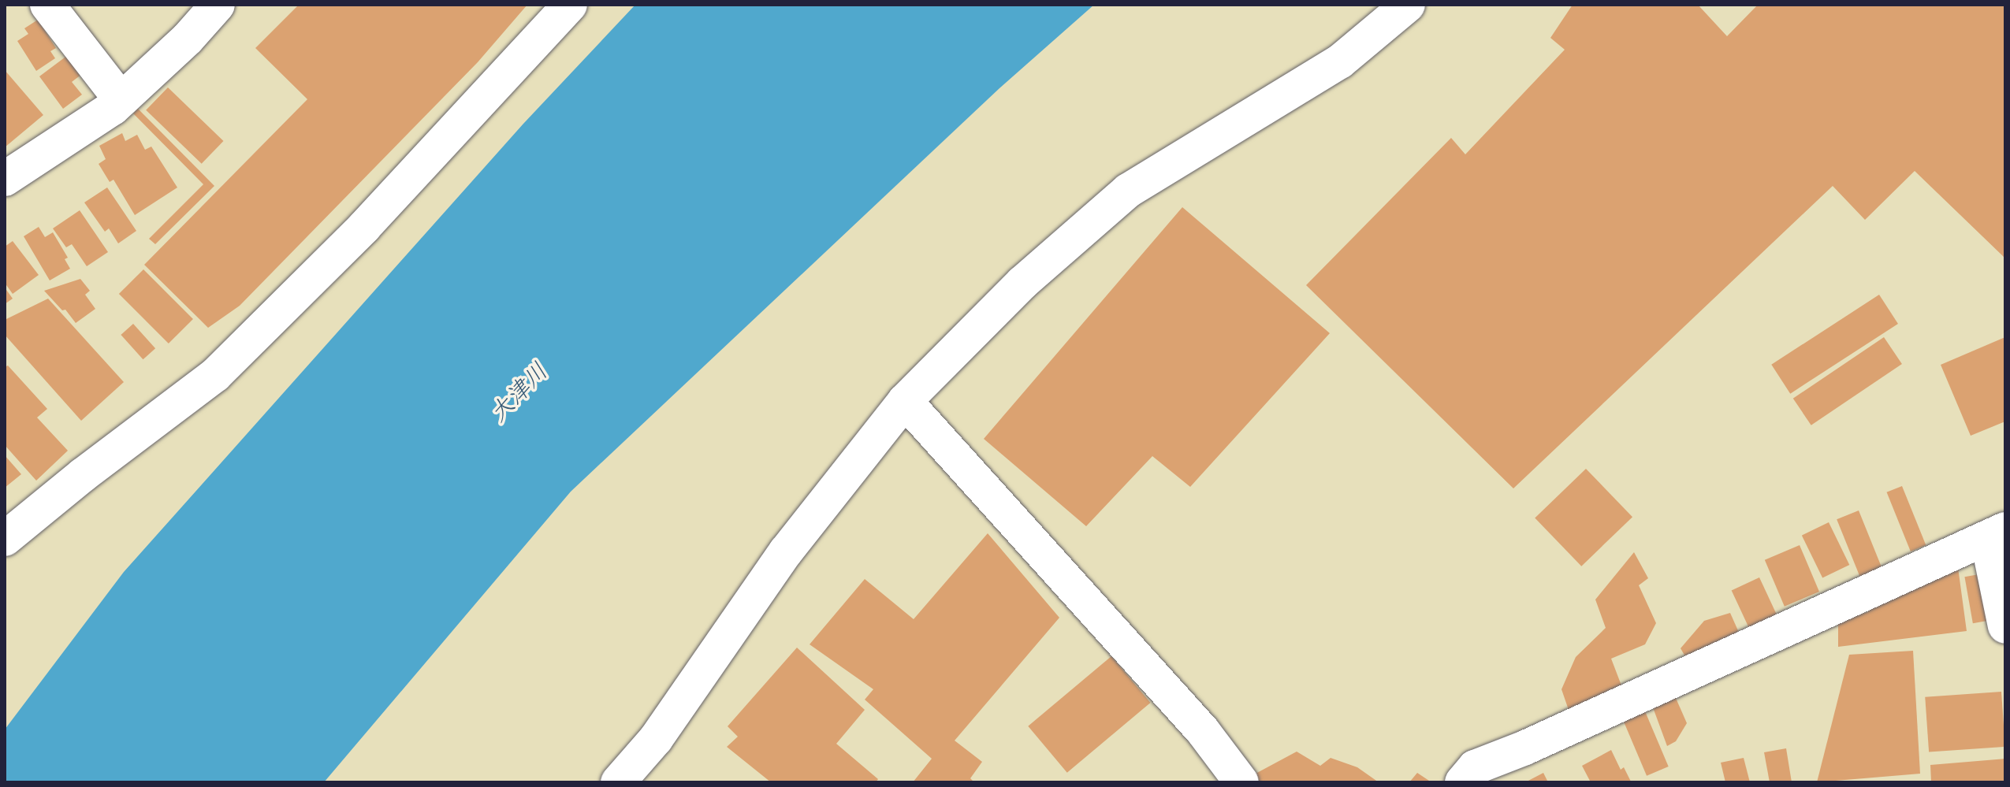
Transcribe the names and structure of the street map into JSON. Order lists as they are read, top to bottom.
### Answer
{
  "water": ["大津川"]
}
